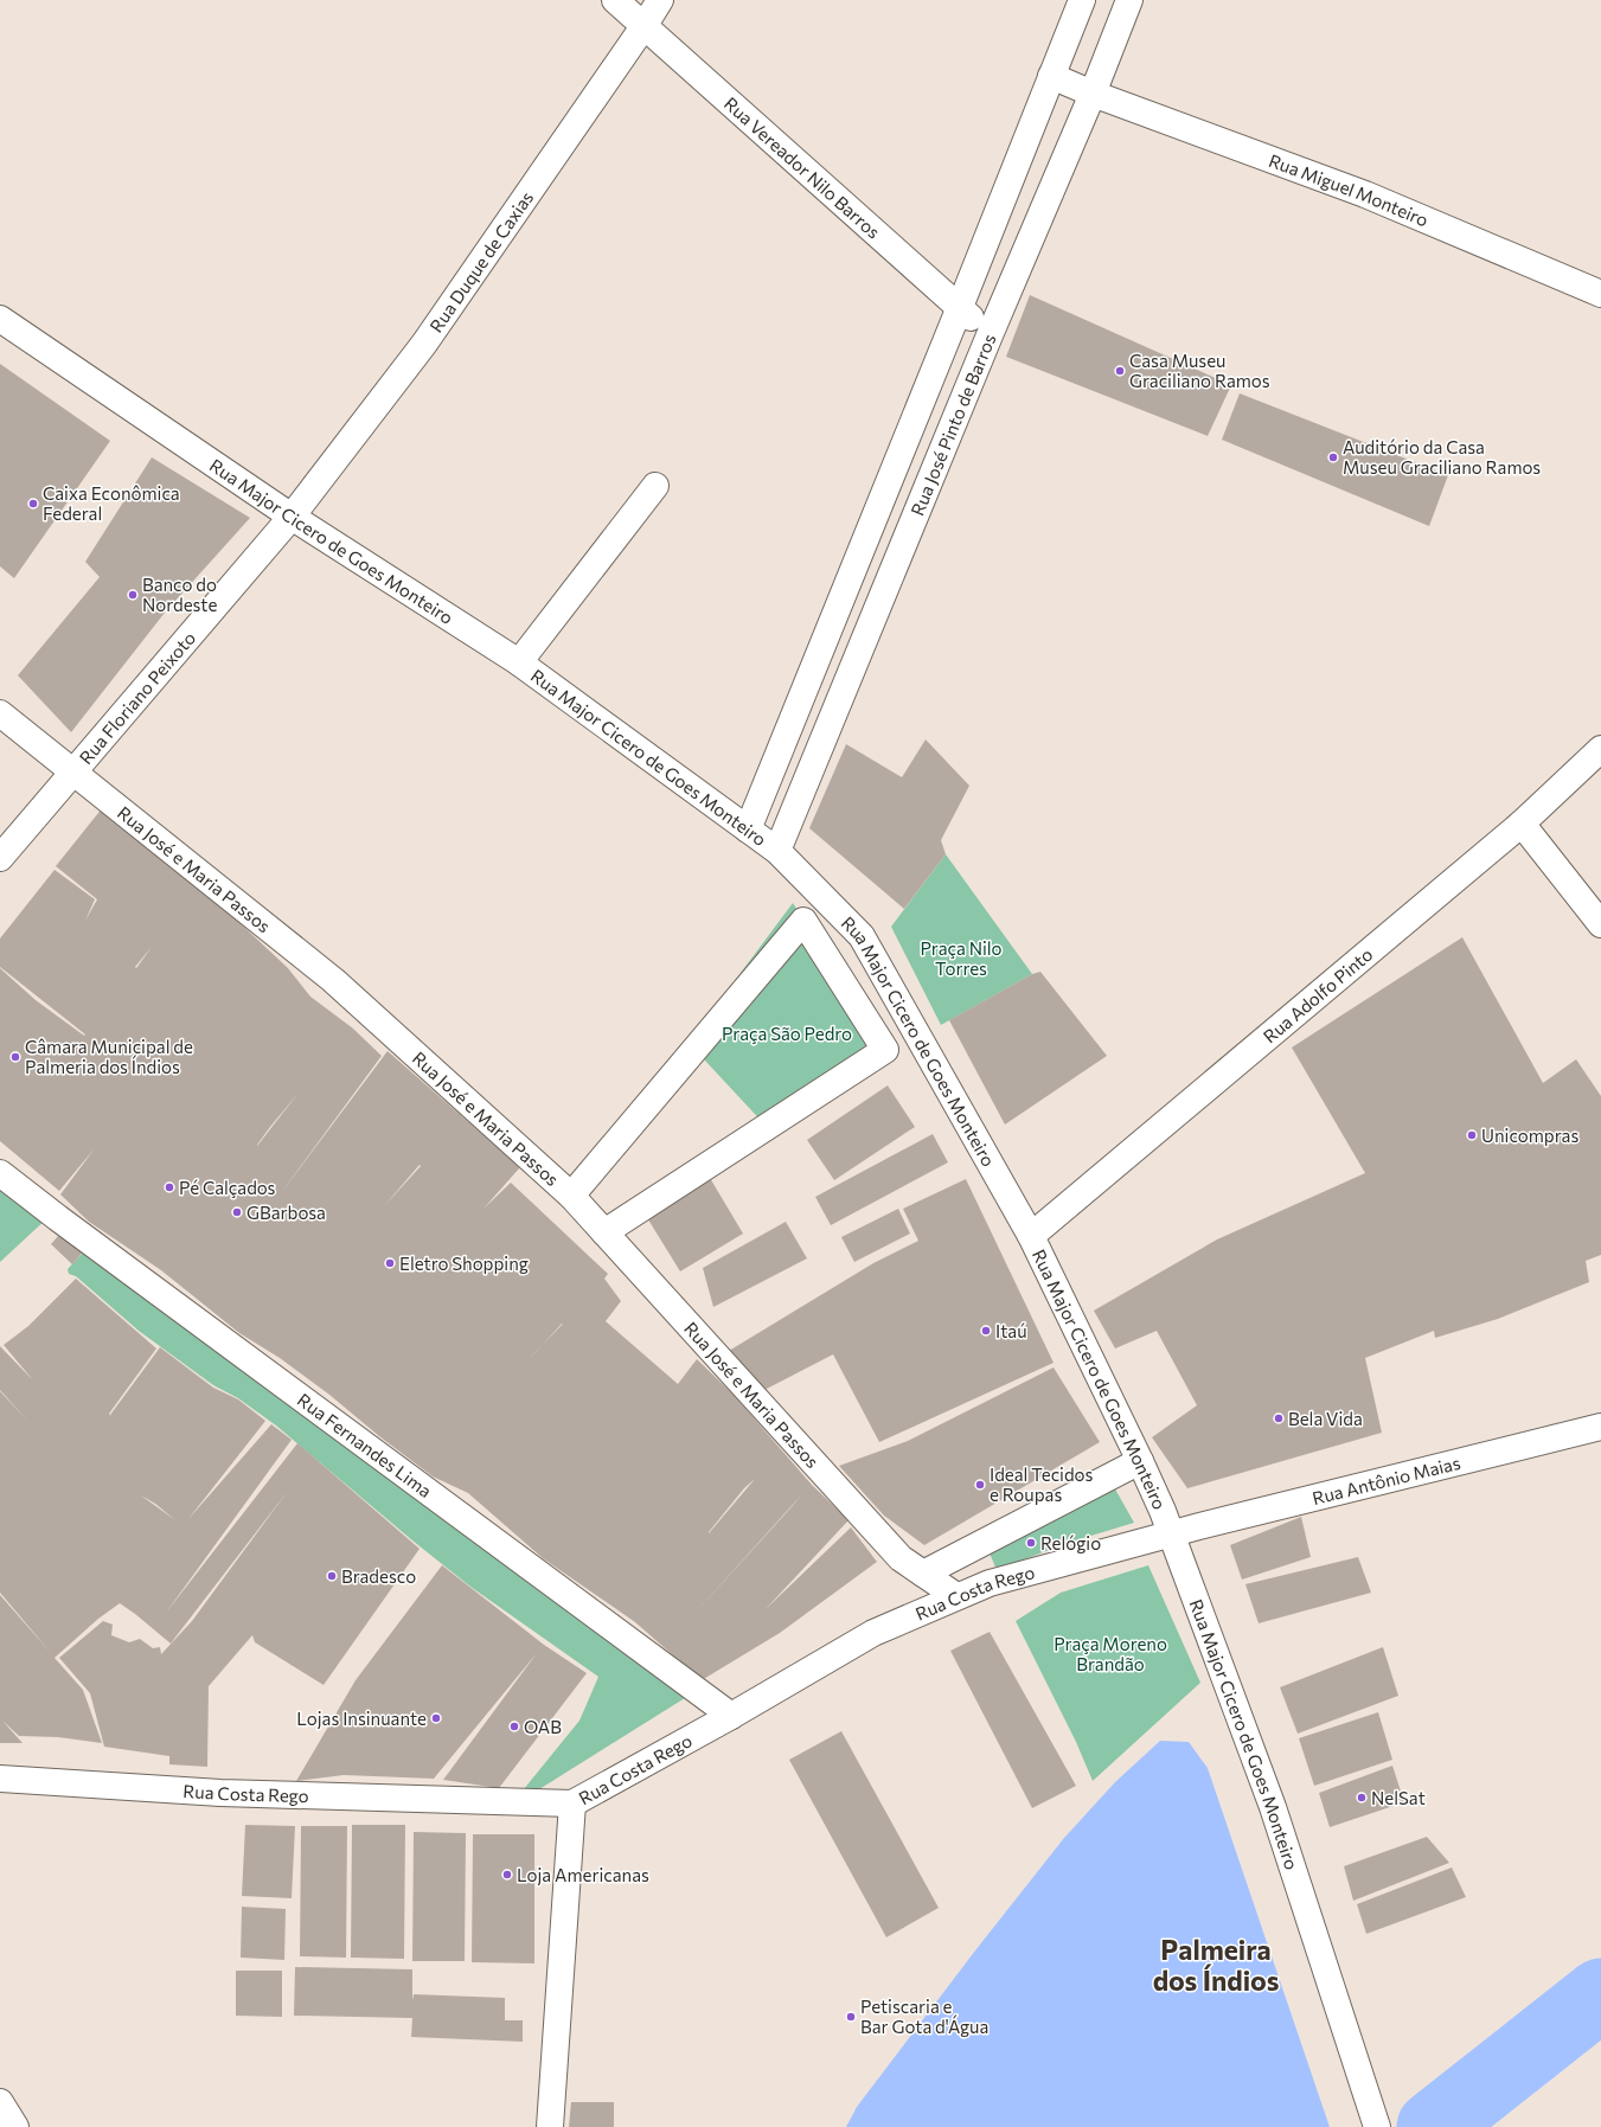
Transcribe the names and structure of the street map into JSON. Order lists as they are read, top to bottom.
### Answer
{
  "streets": {
    "street": [
      "Rua Vereador Nilo Barros",
      "Rua Miguel Monteiro",
      "Rua Duque de Caxias",
      "Rua José Pinto de Barros",
      "Rua Major Cicero de Goes Monteiro",
      "Rua Floriano Peixoto",
      "Rua José e Maria Passos",
      "Rua Adolfo Pinto",
      "Rua Fernandes Lima",
      "Rua Antônio Maias",
      "Rua Costa Rego"
    ]
  },
  "crossings": [
    ["Rua Vereador Nilo Barros", "Rua Duque de Caxias"],
    ["Rua Vereador Nilo Barros", "Rua José Pinto de Barros"],
    ["Rua Miguel Monteiro", "Rua José Pinto de Barros"],
    ["Rua Duque de Caxias", "Rua Major Cicero de Goes Monteiro"],
    ["Rua Duque de Caxias", "Rua Floriano Peixoto"],
    ["Rua José Pinto de Barros", "Rua Major Cicero de Goes Monteiro"],
    ["Rua Major Cicero de Goes Monteiro", "Rua Floriano Peixoto"],
    ["Rua Major Cicero de Goes Monteiro", "Rua Adolfo Pinto"],
    ["Rua Major Cicero de Goes Monteiro", "Rua Antônio Maias"],
    ["Rua Major Cicero de Goes Monteiro", "Rua Costa Rego"],
    ["Rua Floriano Peixoto", "Rua José e Maria Passos"],
    ["Rua José e Maria Passos", "Rua Costa Rego"],
    ["Rua Fernandes Lima", "Rua Costa Rego"],
    ["Rua Antônio Maias", "Rua Costa Rego"]
  ],
  "districts": ["Palmeira dos Índios"],
  "parks": ["Praça Nilo Torres", "Praça São Pedro", "Praça Moreno Brandão"],
  "places": [
    "Casa Museu Graciliano Ramos",
    "Auditório da Casa Museu Graciliano Ramos",
    "Caixa Econômica Federal",
    "Banco do Nordeste",
    "Câmara Municipal de Palmeria dos Índios",
    "Unicompras",
    "Pé Calçados",
    "GBarbosa",
    "Eletro Shopping",
    "Itaú",
    "Bela Vida",
    "Ideal Tecidos e Roupas",
    "Relógio",
    "Bradesco",
    "Lojas Insinuante",
    "OAB",
    "NelSat",
    "Loja Americanas",
    "Petiscaria e Bar Gota d'Água"
  ]
}
